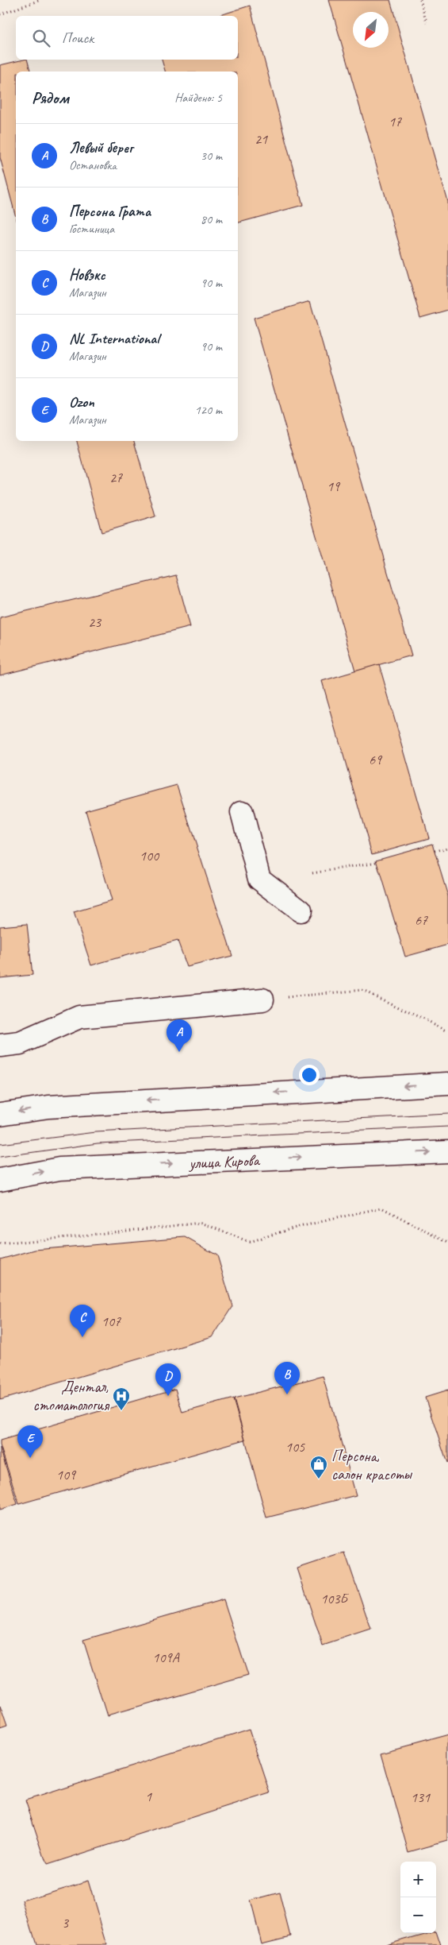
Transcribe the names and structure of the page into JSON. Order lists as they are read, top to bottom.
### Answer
{
  "streets": {
    "main road": ["улица Кирова"]
  },
  "places": {
    "hospital": ["Дентал, стоматология"],
    "shop": ["Персона, салон красоты"]
  },
  "house_numbers": [
    "17",
    "21",
    "27",
    "19",
    "23",
    "69",
    "100",
    "67",
    "107",
    "105",
    "109",
    "103Б",
    "109А",
    "1",
    "131",
    "3"
  ],
  "north": "bottom left",
  "page": {
    "search": "Поиск",
    "heading": ["Рядом", "Найдено: 5"],
    "list": [
      {
        "mark": "A",
        "name": "Левый берег",
        "note": "Остановка",
        "value": "30 m"
      },
      {
        "mark": "B",
        "name": "Персона Грата",
        "note": "Гостиница",
        "value": "80 m"
      },
      {
        "mark": "C",
        "name": "Новэкс",
        "note": "Магазин",
        "value": "90 m"
      },
      {
        "mark": "D",
        "name": "NL International",
        "note": "Магазин",
        "value": "90 m"
      },
      {
        "mark": "E",
        "name": "Ozon",
        "note": "Магазин",
        "value": "120 m"
      }
    ],
    "pins": [
      "A",
      "C",
      "B",
      "D",
      "E"
    ],
    "map_buttons": ["+", "−"]
  }
}
